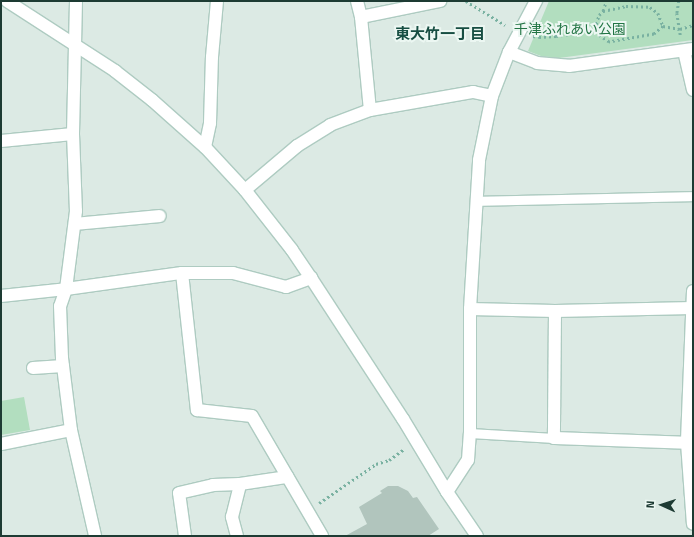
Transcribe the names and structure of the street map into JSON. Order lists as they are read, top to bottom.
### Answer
{
  "districts": ["東大竹一丁目"],
  "parks": ["千津ふれあい公園"],
  "north": "left"
}
